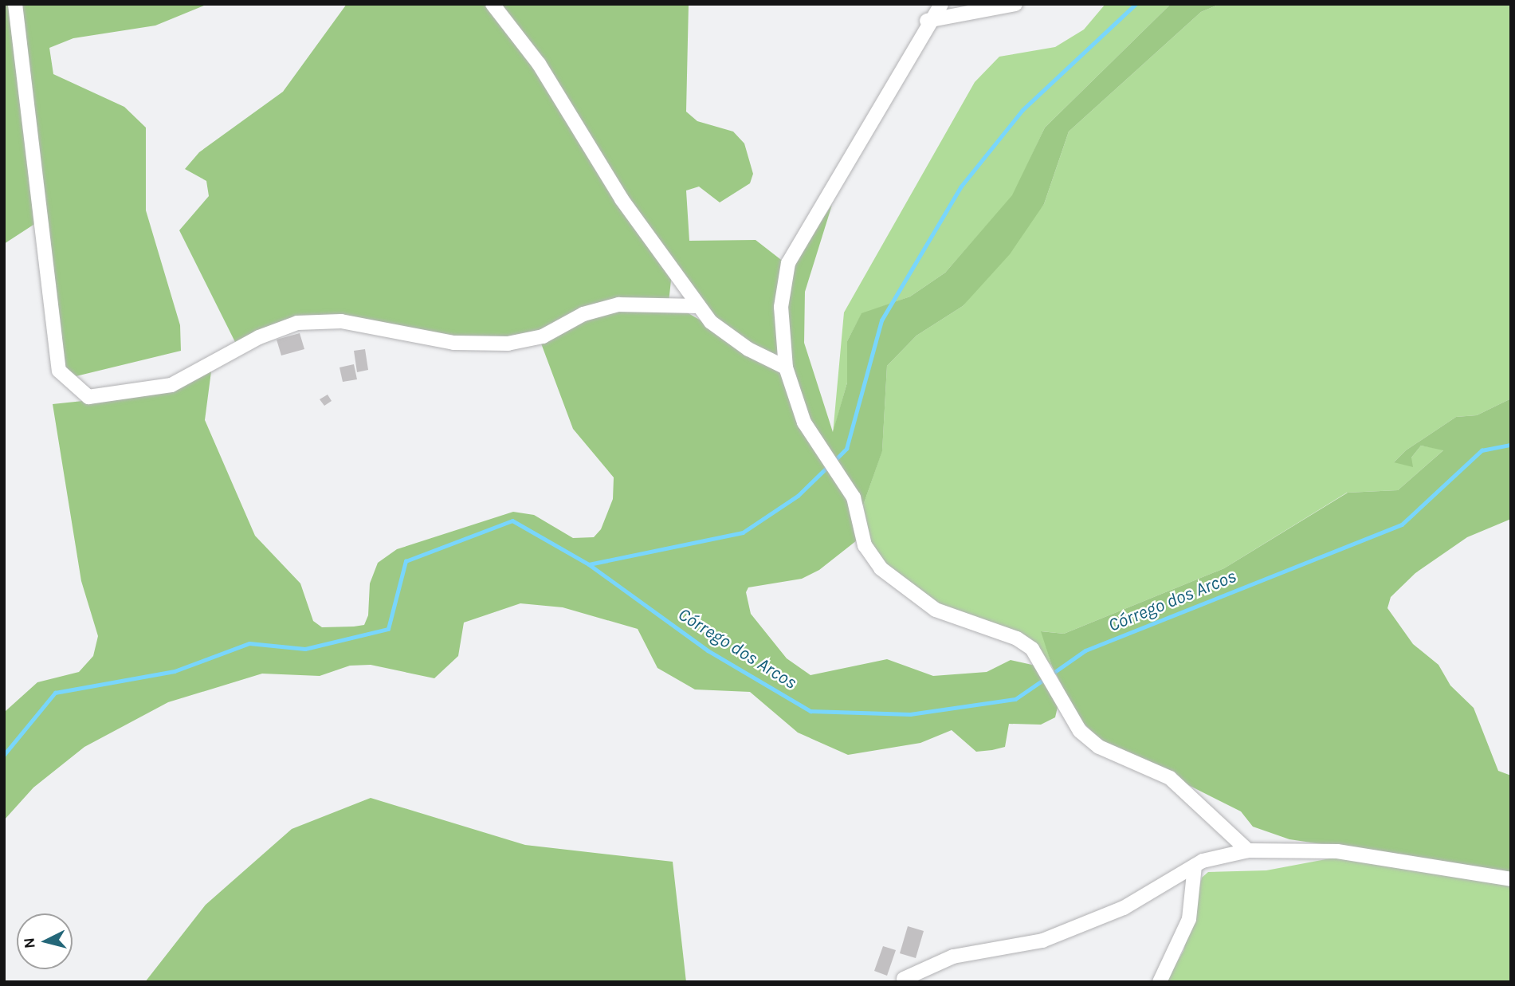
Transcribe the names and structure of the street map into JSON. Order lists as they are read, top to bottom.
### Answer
{
  "water": ["Córrego dos Arcos"],
  "north": "left"
}
